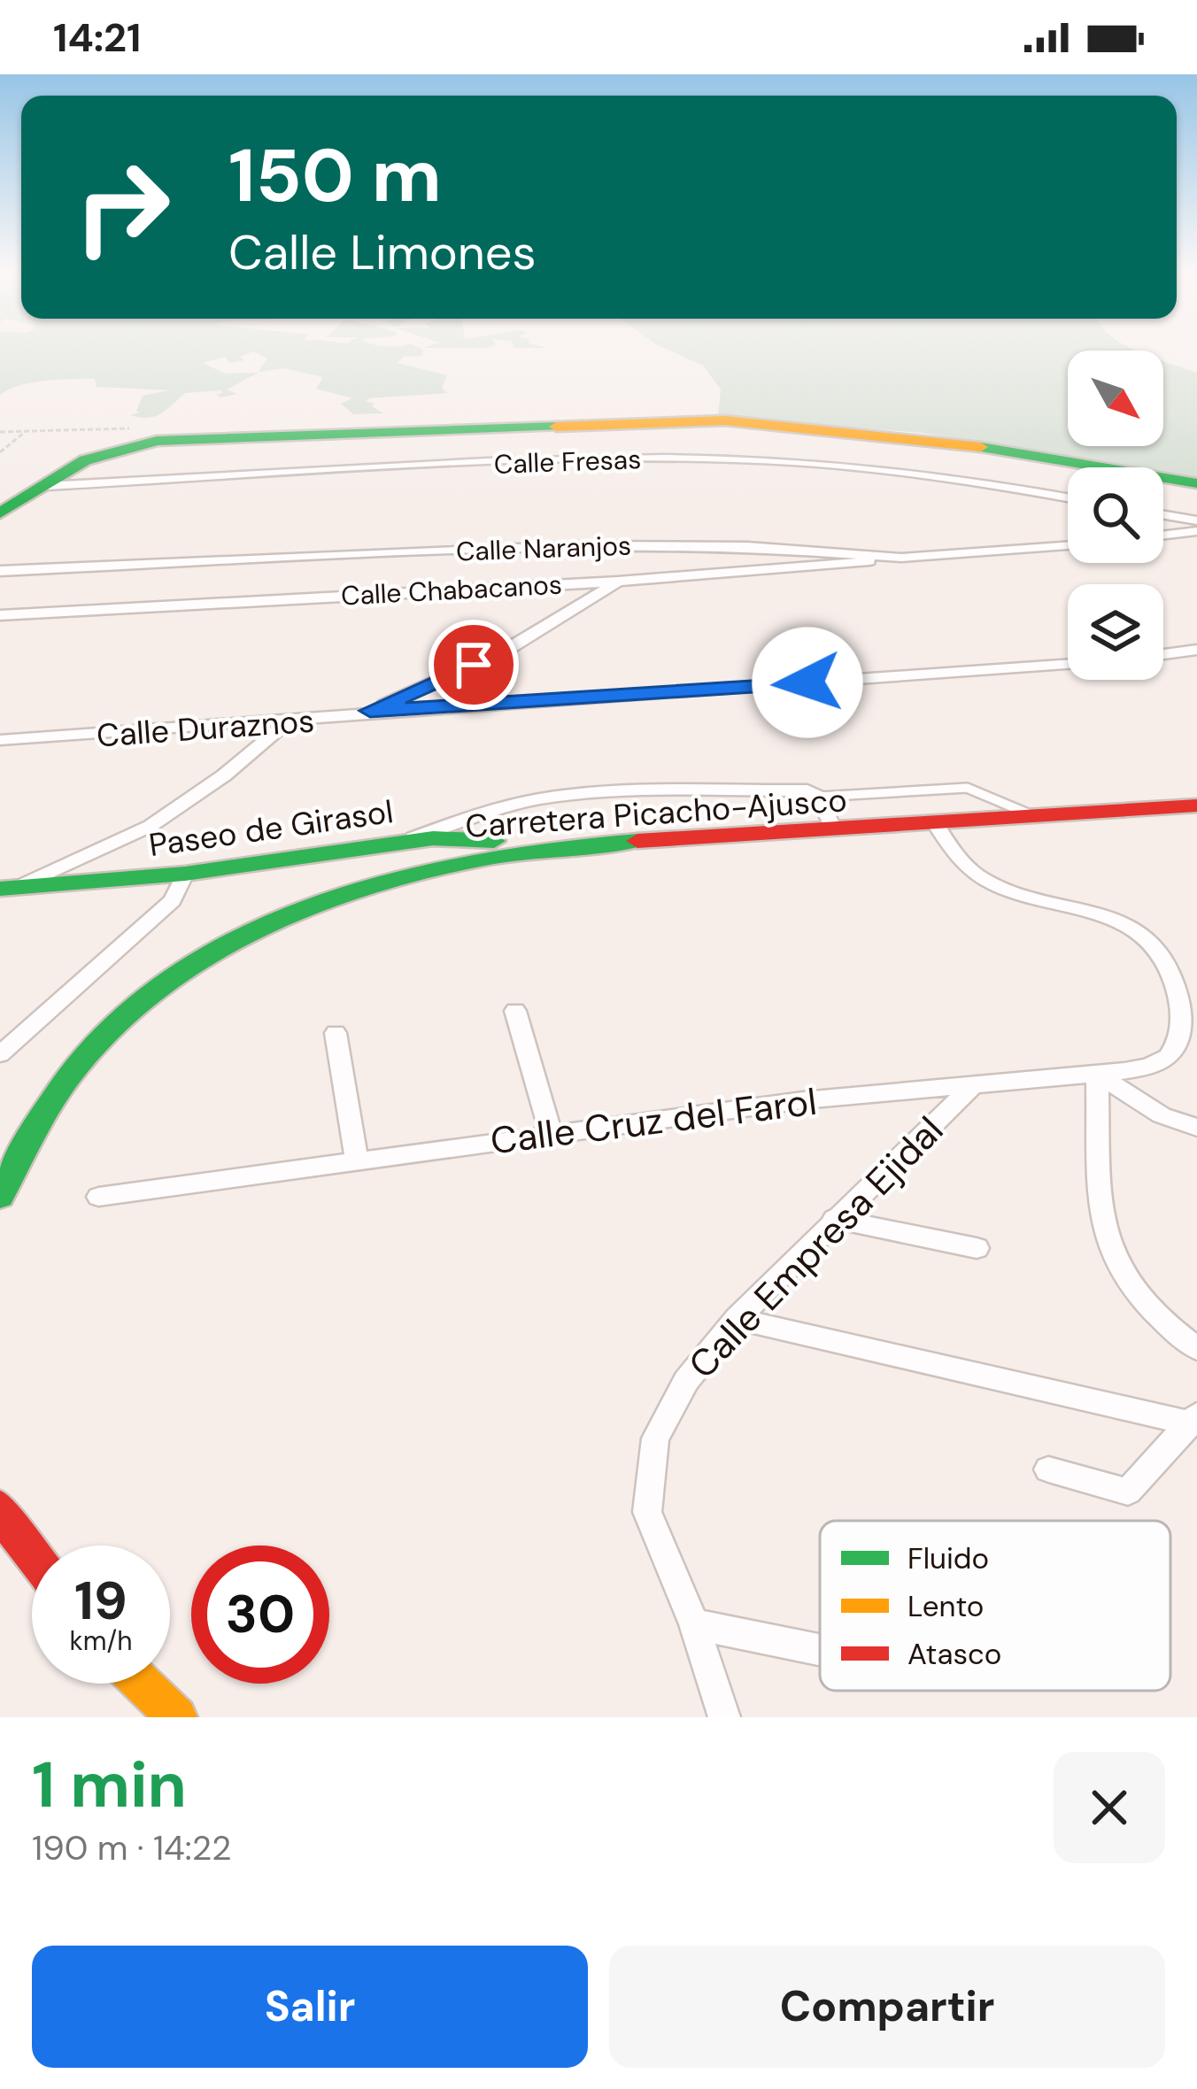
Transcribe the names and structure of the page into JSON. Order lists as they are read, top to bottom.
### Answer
{
  "streets": {
    "street": [
      "Calle Fresas",
      "Calle Naranjos",
      "Calle Chabacanos",
      "Calle Duraznos",
      "Carretera Picacho-Ajusco",
      "Paseo de Girasol",
      "Calle Cruz del Farol",
      "Calle Empresa Ejidal"
    ]
  },
  "crossings": [
    ["Calle Naranjos", "Calle Chabacanos"],
    ["Carretera Picacho-Ajusco", "Paseo de Girasol"],
    ["Calle Cruz del Farol", "Calle Empresa Ejidal"]
  ],
  "legend": ["Fluido", "Lento", "Atasco"],
  "north": "bottom right",
  "page": {
    "status": "14:21",
    "turn": ["150 m", "Calle Limones"],
    "speed": "19 km/h",
    "limit": "30",
    "heading": ["1 min", "190 m · 14:22"],
    "buttons": ["Salir", "Compartir"]
  }
}
